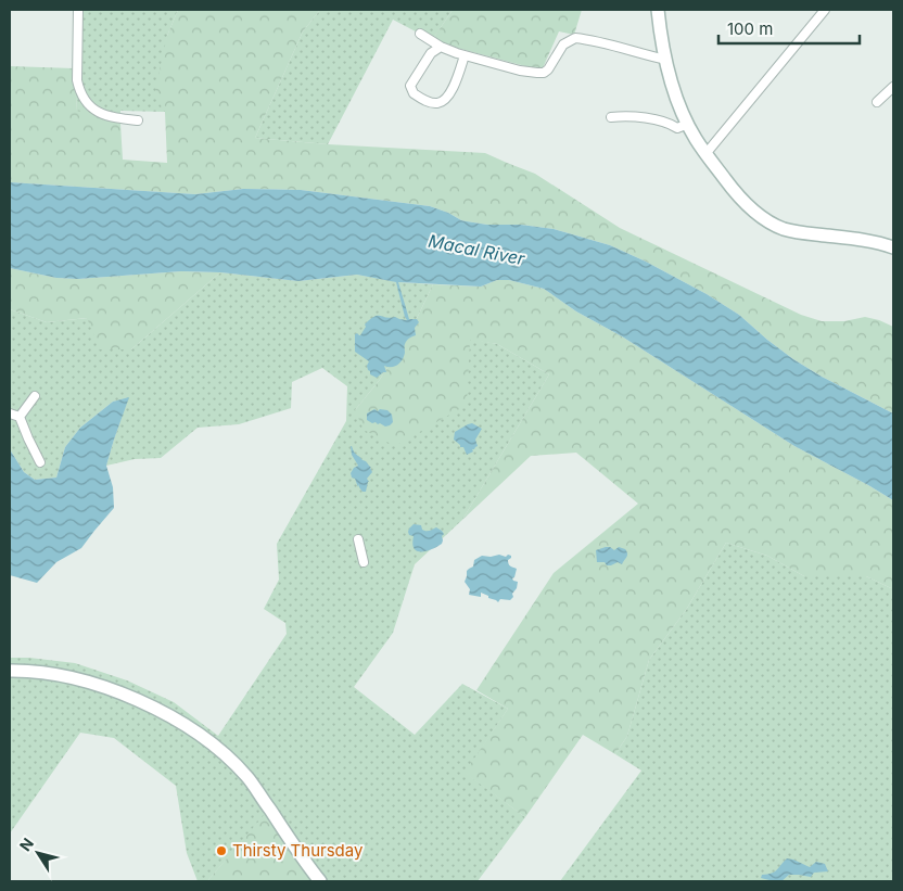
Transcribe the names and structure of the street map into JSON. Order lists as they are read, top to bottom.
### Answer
{
  "water": ["Macal River"],
  "places": ["Thirsty Thursday"],
  "scale_bar": "100 m",
  "north": "top left"
}
